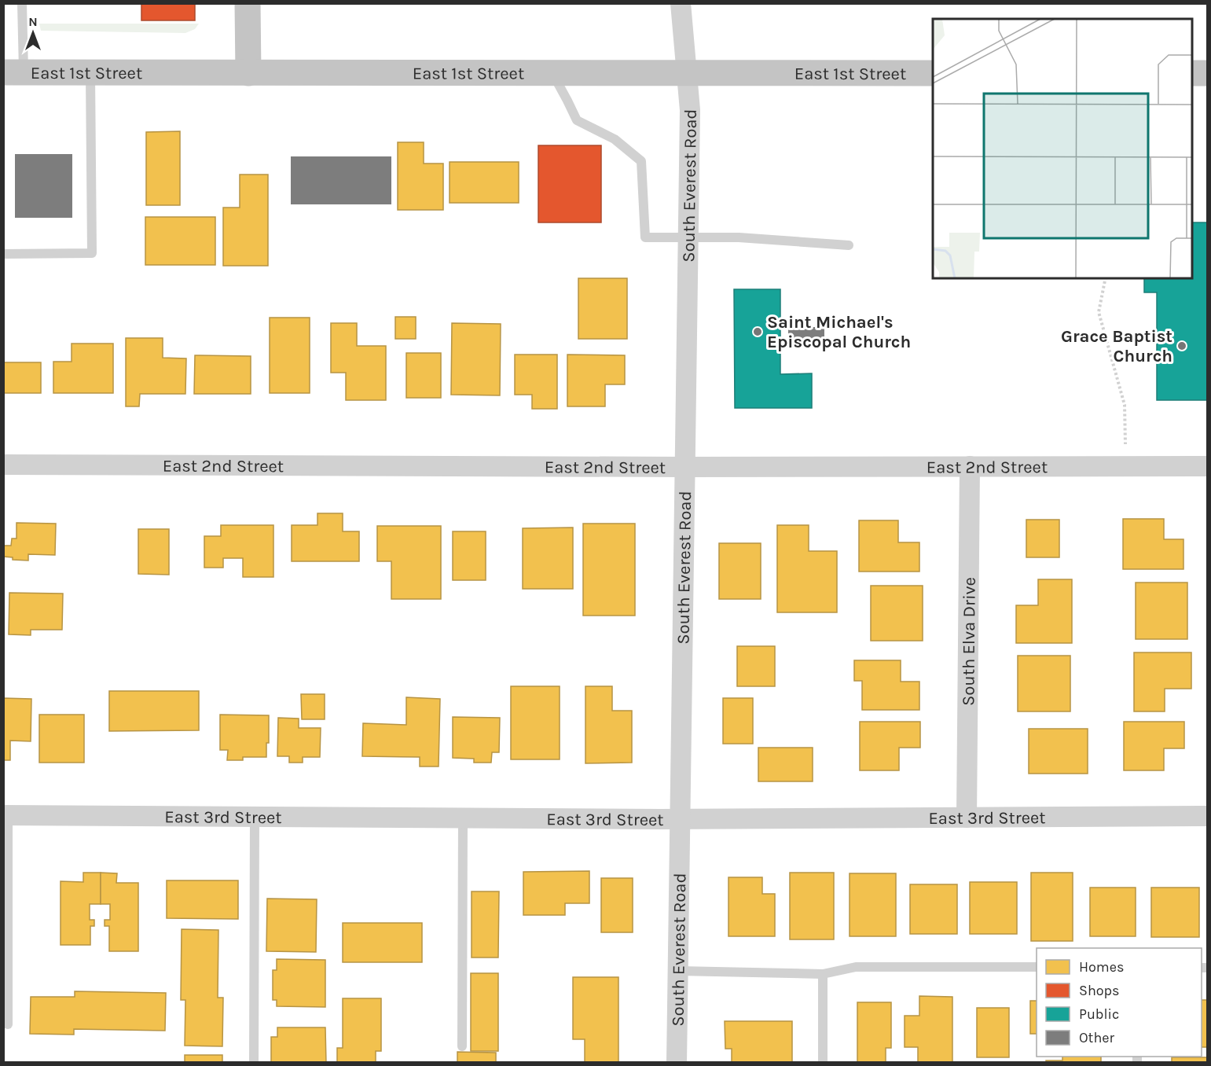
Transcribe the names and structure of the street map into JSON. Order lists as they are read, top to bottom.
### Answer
{
  "streets": {
    "main road": ["East 1st Street"],
    "street": [
      "South Everest Road",
      "East 2nd Street",
      "South Elva Drive",
      "East 3rd Street"
    ]
  },
  "crossings": [
    ["East 1st Street", "South Everest Road"],
    ["South Everest Road", "East 2nd Street"],
    ["South Everest Road", "East 3rd Street"],
    ["East 2nd Street", "South Elva Drive"],
    ["South Elva Drive", "East 3rd Street"]
  ],
  "places": ["Saint Michael's Episcopal Church", "Grace Baptist Church"],
  "legend": [
    "Homes",
    "Shops",
    "Public",
    "Other"
  ],
  "north": "top"
}
